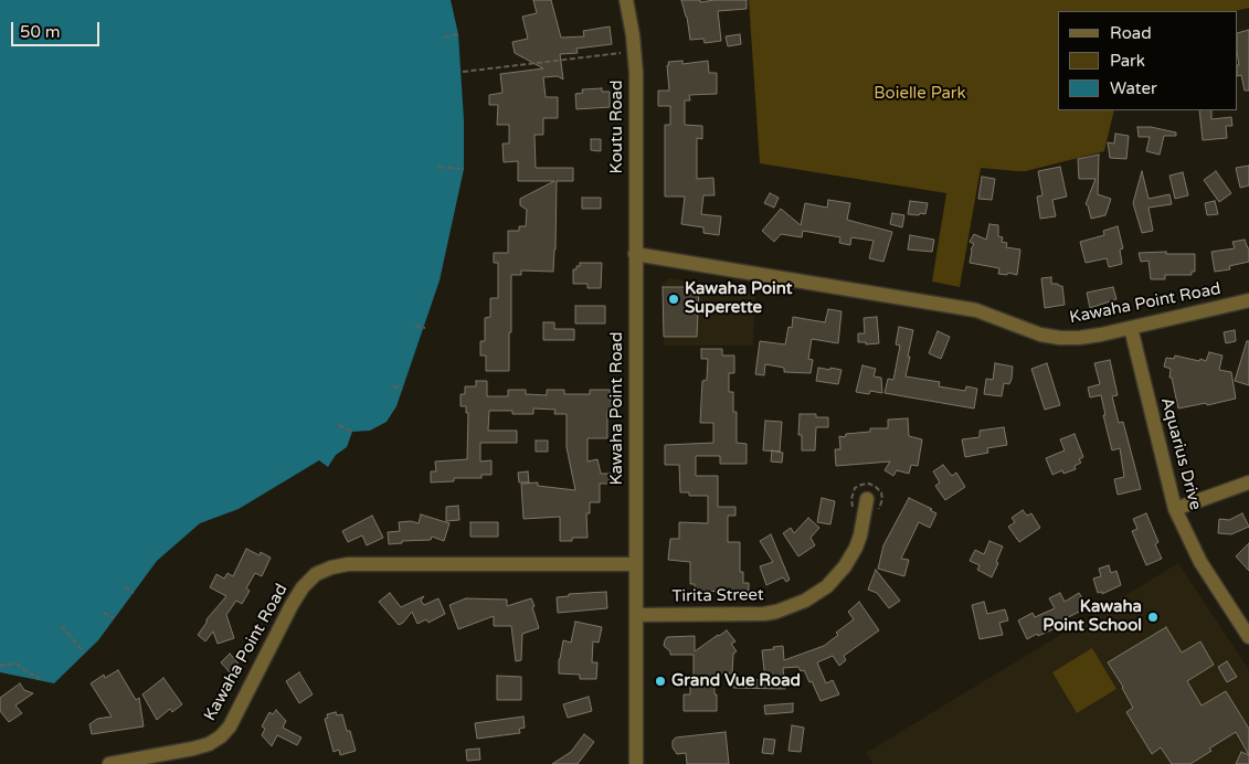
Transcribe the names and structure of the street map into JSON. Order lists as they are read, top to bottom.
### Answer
{
  "streets": {
    "street": [
      "Koutu Road",
      "Kawaha Point Road",
      "Aquarius Drive",
      "Tirita Street"
    ]
  },
  "crossings": [
    ["Koutu Road", "Kawaha Point Road"],
    ["Kawaha Point Road", "Aquarius Drive"]
  ],
  "parks": ["Boielle Park"],
  "places": ["Kawaha Point Superette", "Kawaha Point School", "Grand Vue Road"],
  "legend": ["Road", "Park", "Water"],
  "scale_bar": "50 m"
}
